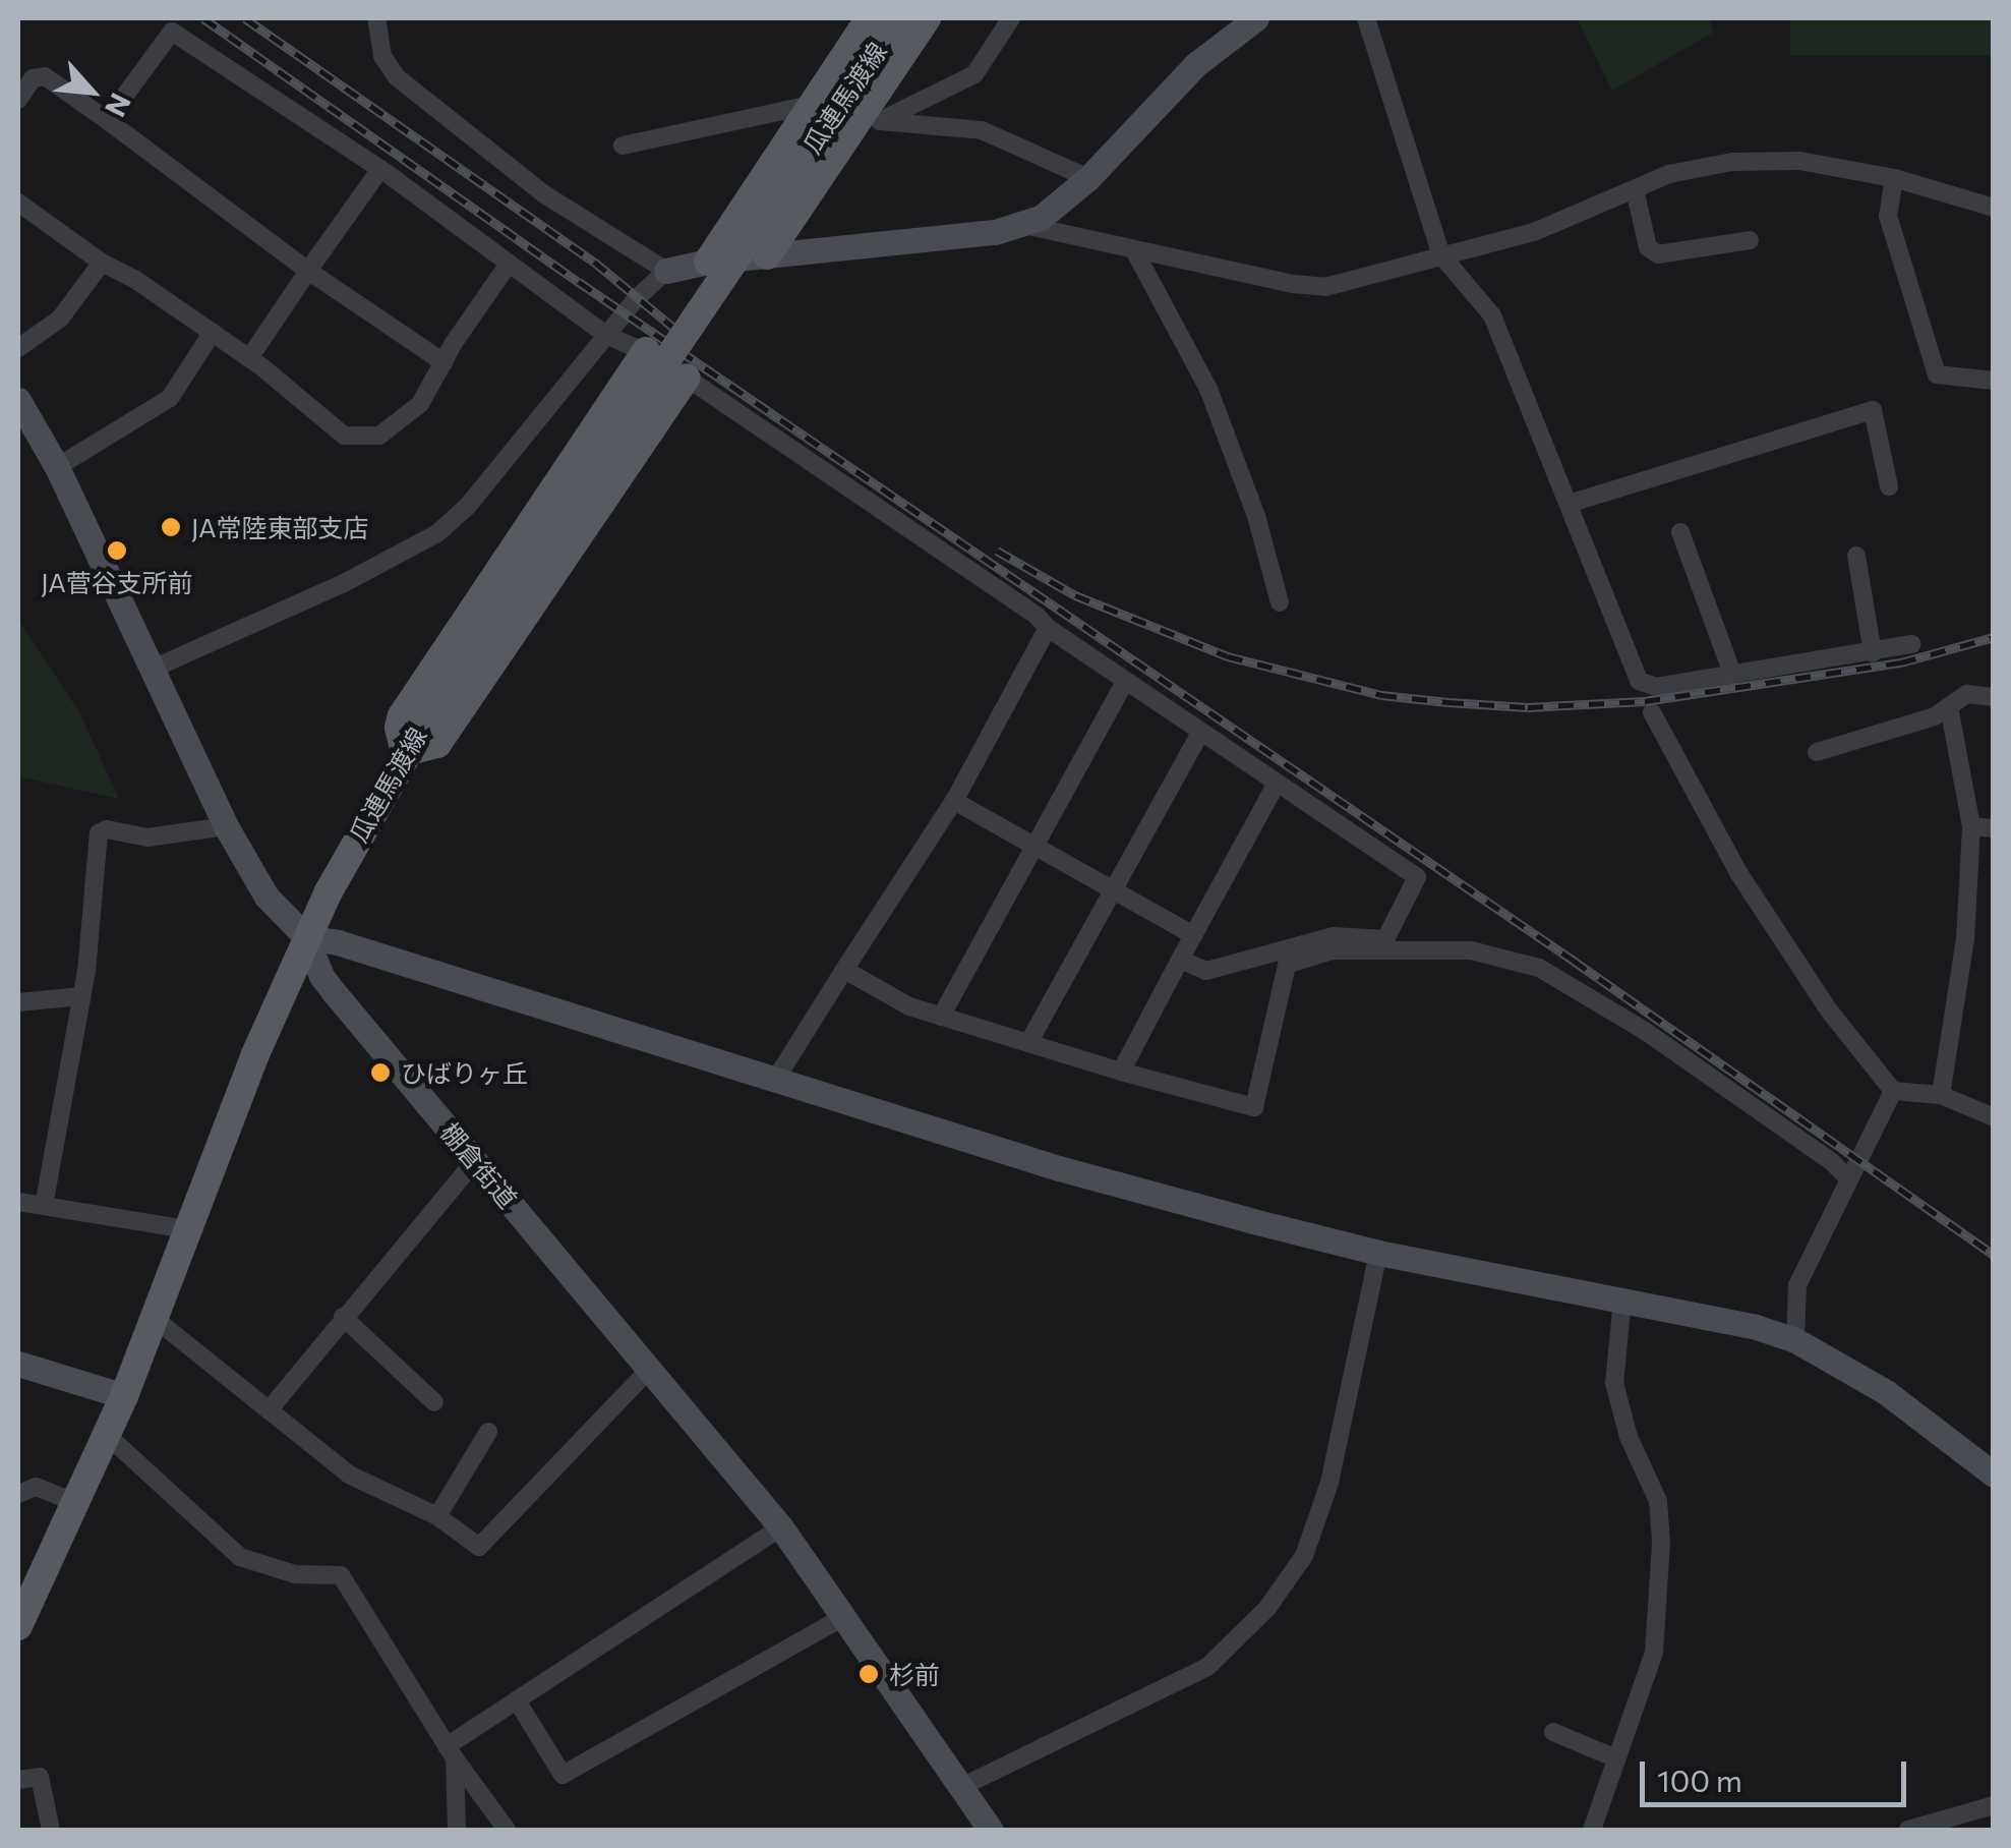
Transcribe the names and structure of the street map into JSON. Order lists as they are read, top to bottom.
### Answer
{
  "streets": {
    "main road": ["瓜連馬渡線"],
    "street": ["棚倉街道"]
  },
  "crossings": [
    ["瓜連馬渡線", "棚倉街道"]
  ],
  "places": [
    "JA常陸東部支店",
    "JA菅谷支所前",
    "ひばりヶ丘",
    "杉前"
  ],
  "scale_bar": "100 m",
  "north": "bottom right"
}
